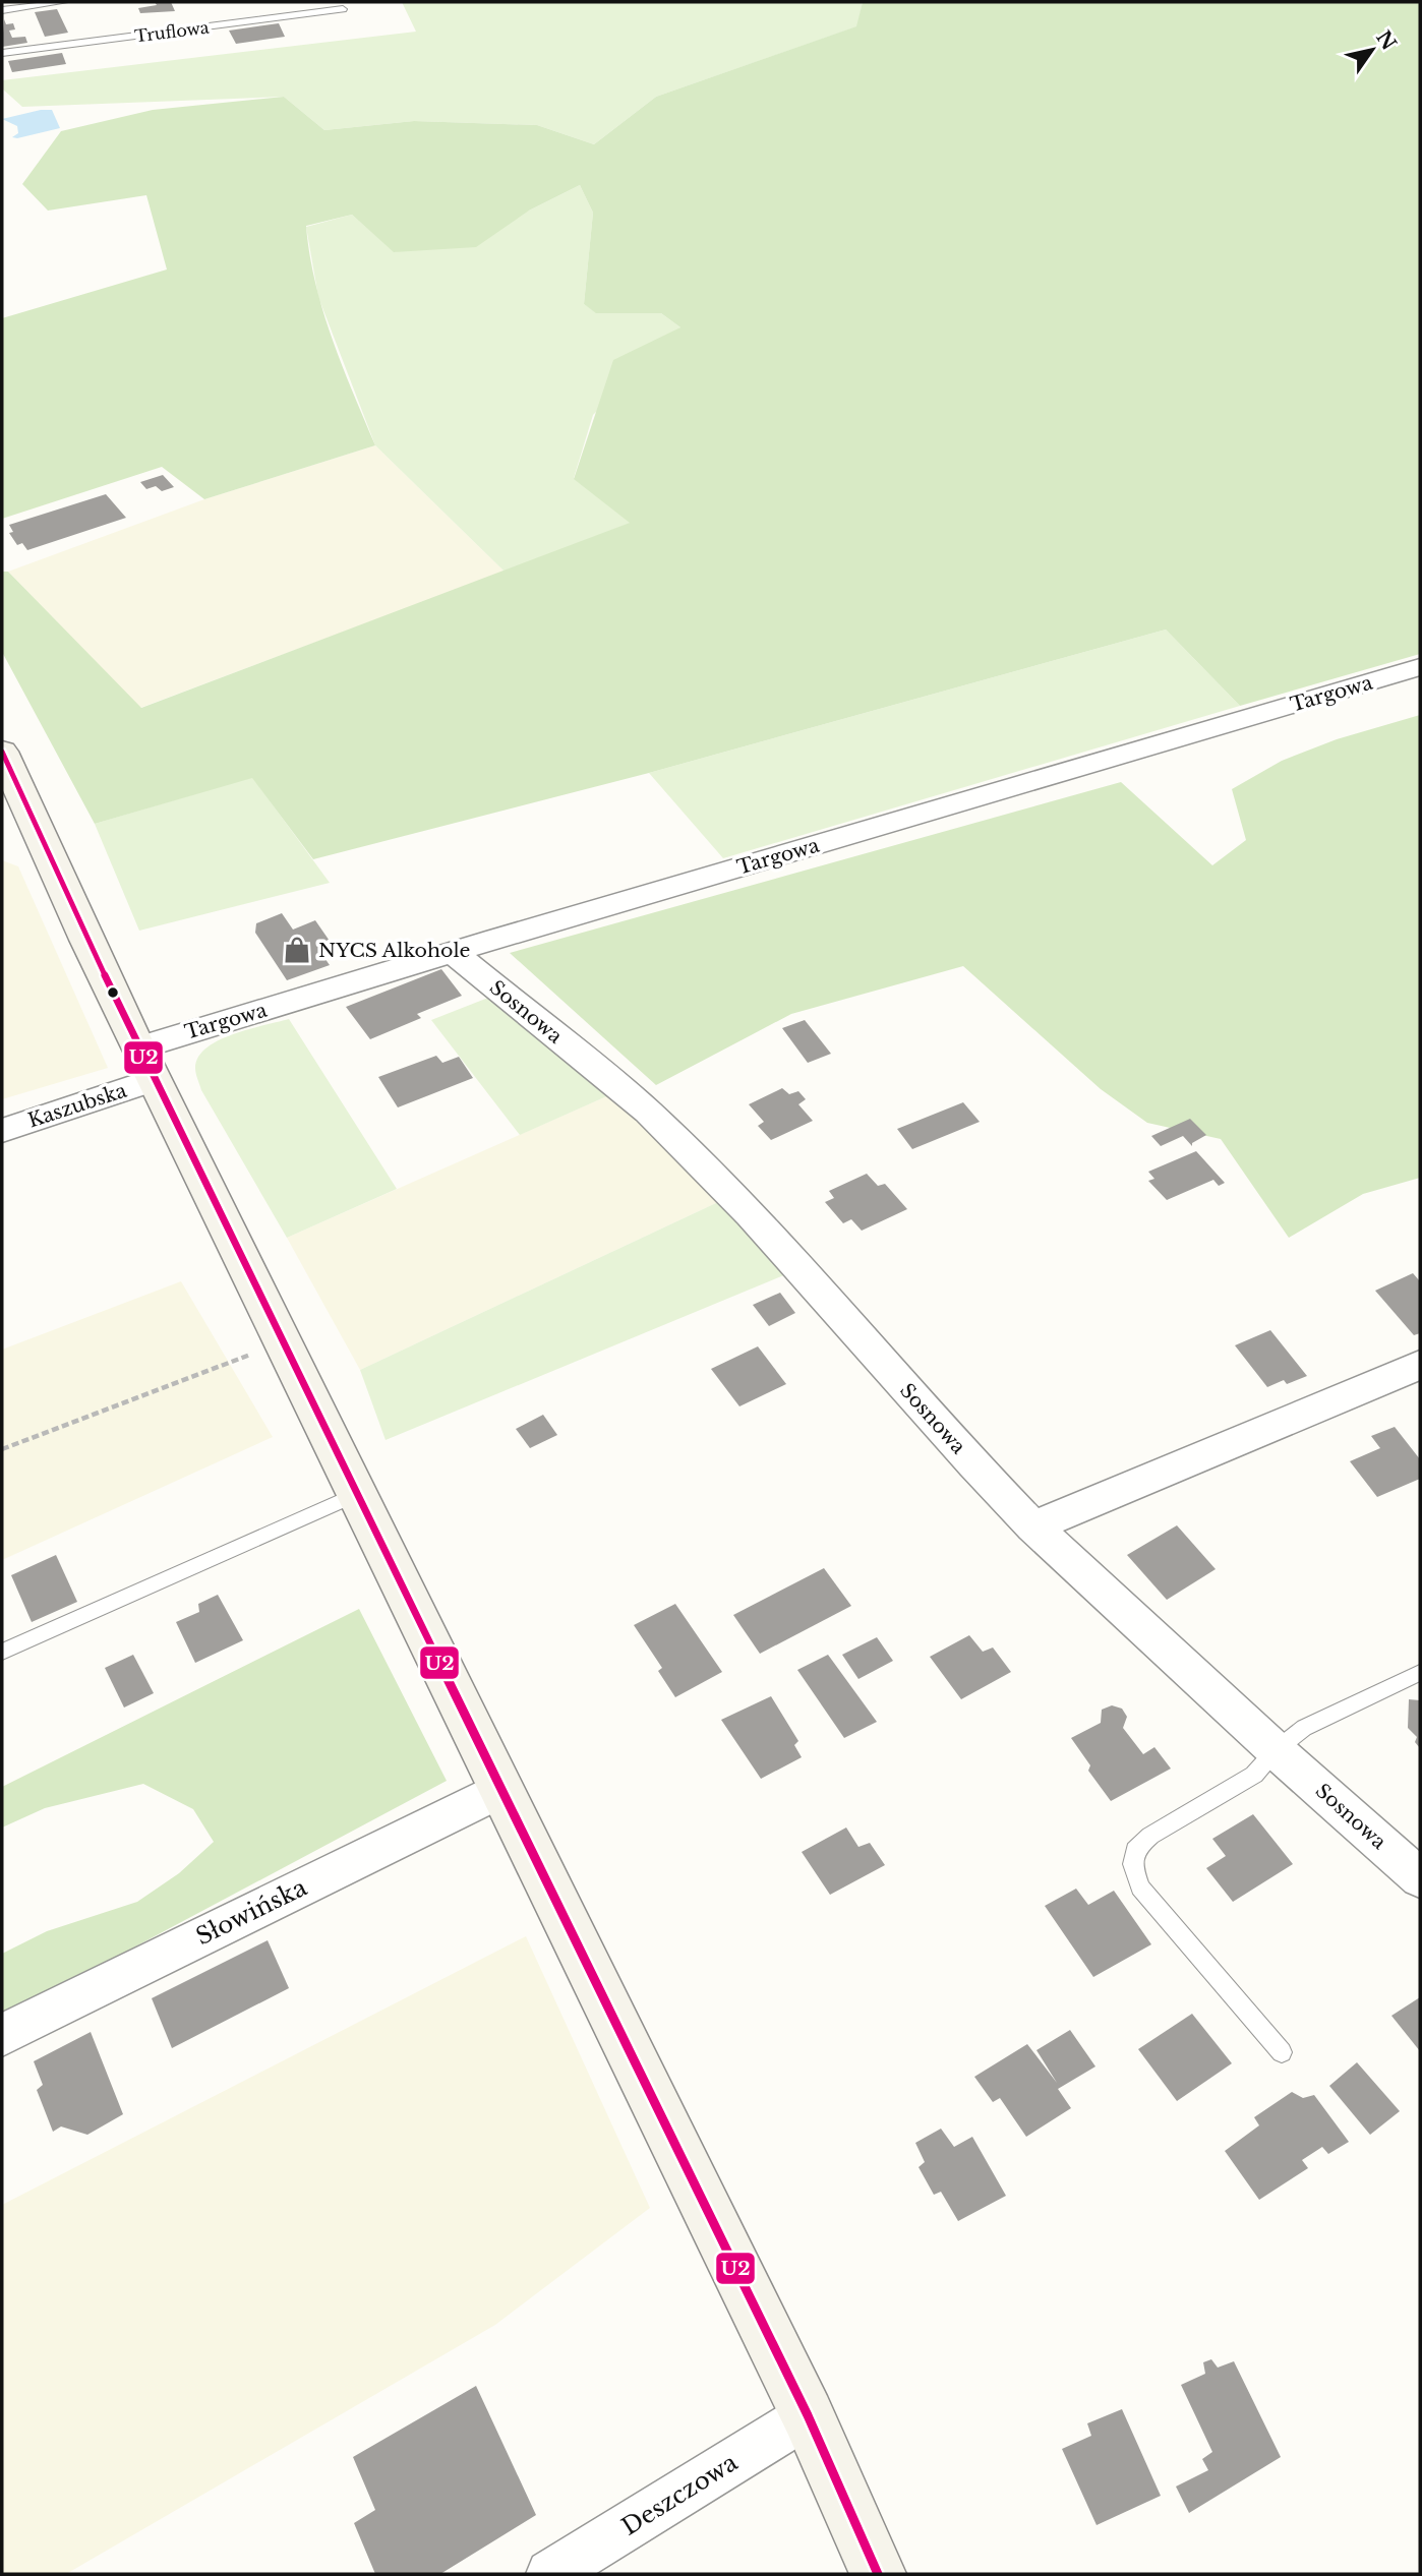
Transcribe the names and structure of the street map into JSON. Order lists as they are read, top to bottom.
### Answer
{
  "streets": {
    "street": [
      "Targowa",
      "Sosnowa",
      "Kaszubska",
      "Słowińska",
      "Deszczowa"
    ],
    "lane": ["Truflowa"]
  },
  "crossings": [
    ["Targowa", "Sosnowa"],
    ["Targowa", "Kaszubska"]
  ],
  "places": {
    "shop": ["NYCS Alkohole"]
  },
  "lines": ["transit line U2"],
  "north": "top right"
}
